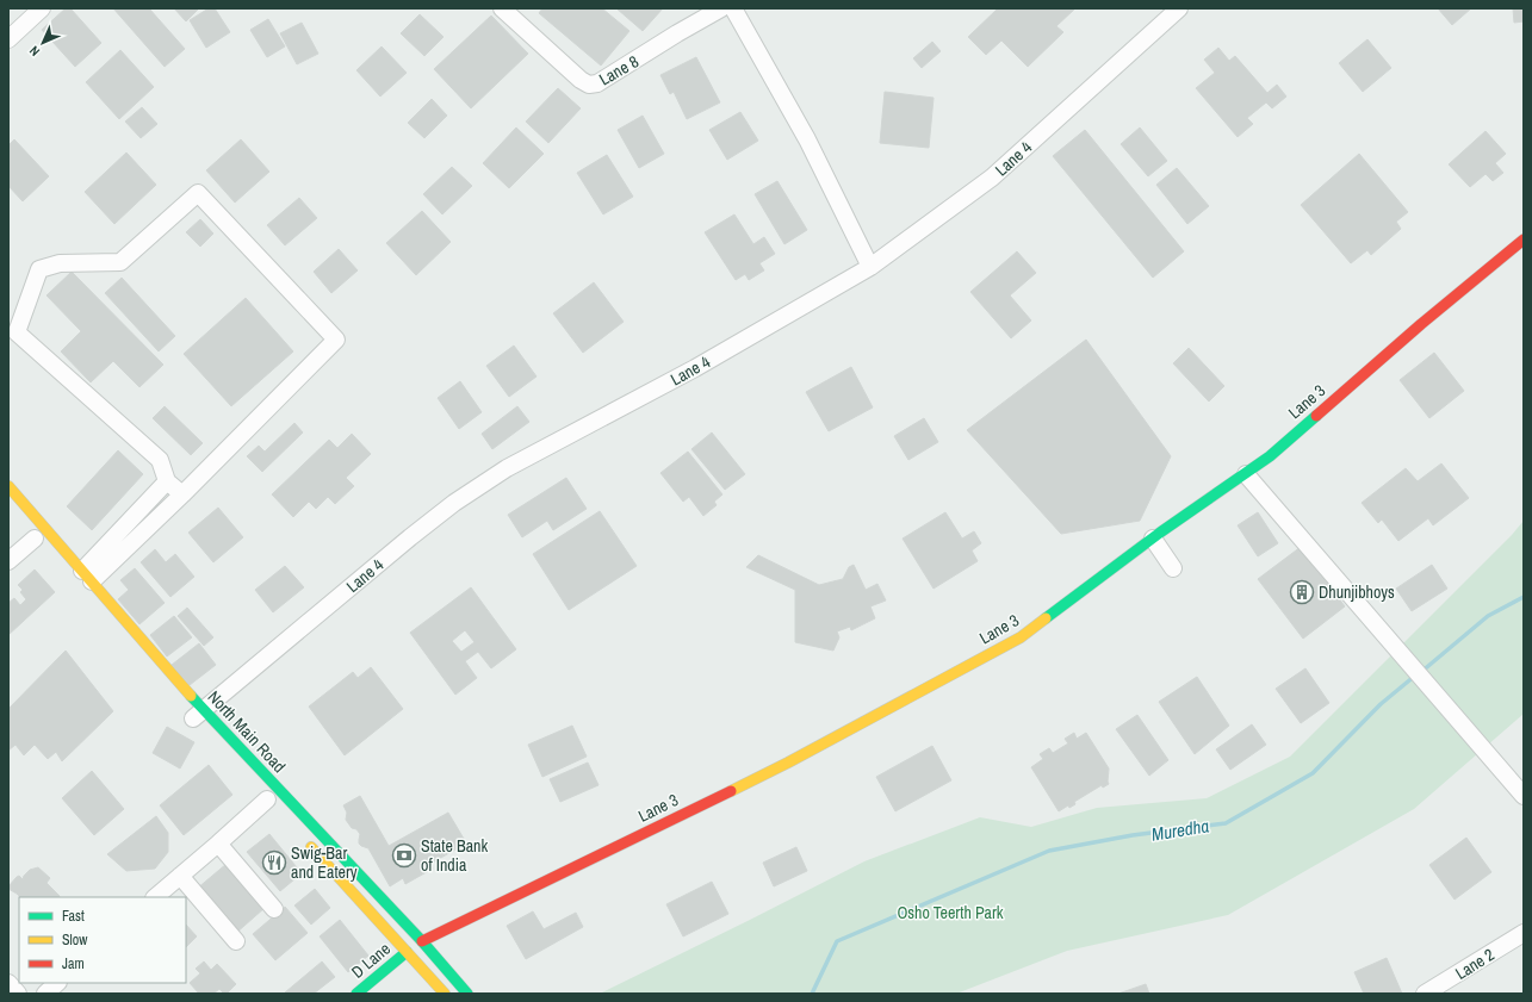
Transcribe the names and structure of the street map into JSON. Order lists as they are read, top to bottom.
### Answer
{
  "streets": {
    "street": [
      "Lane 8",
      "Lane 4",
      "Lane 3",
      "North Main Road",
      "D Lane",
      "Lane 2"
    ]
  },
  "crossings": [
    ["Lane 4", "North Main Road"],
    ["Lane 3", "North Main Road"]
  ],
  "water": ["Muredha"],
  "parks": ["Osho Teerth Park"],
  "places": {
    "building": ["Dhunjibhoys"],
    "bank": ["State Bank of India"],
    "restaurant": ["Swig-Bar and Eatery"]
  },
  "legend": ["Fast", "Slow", "Jam"],
  "north": "bottom left"
}
